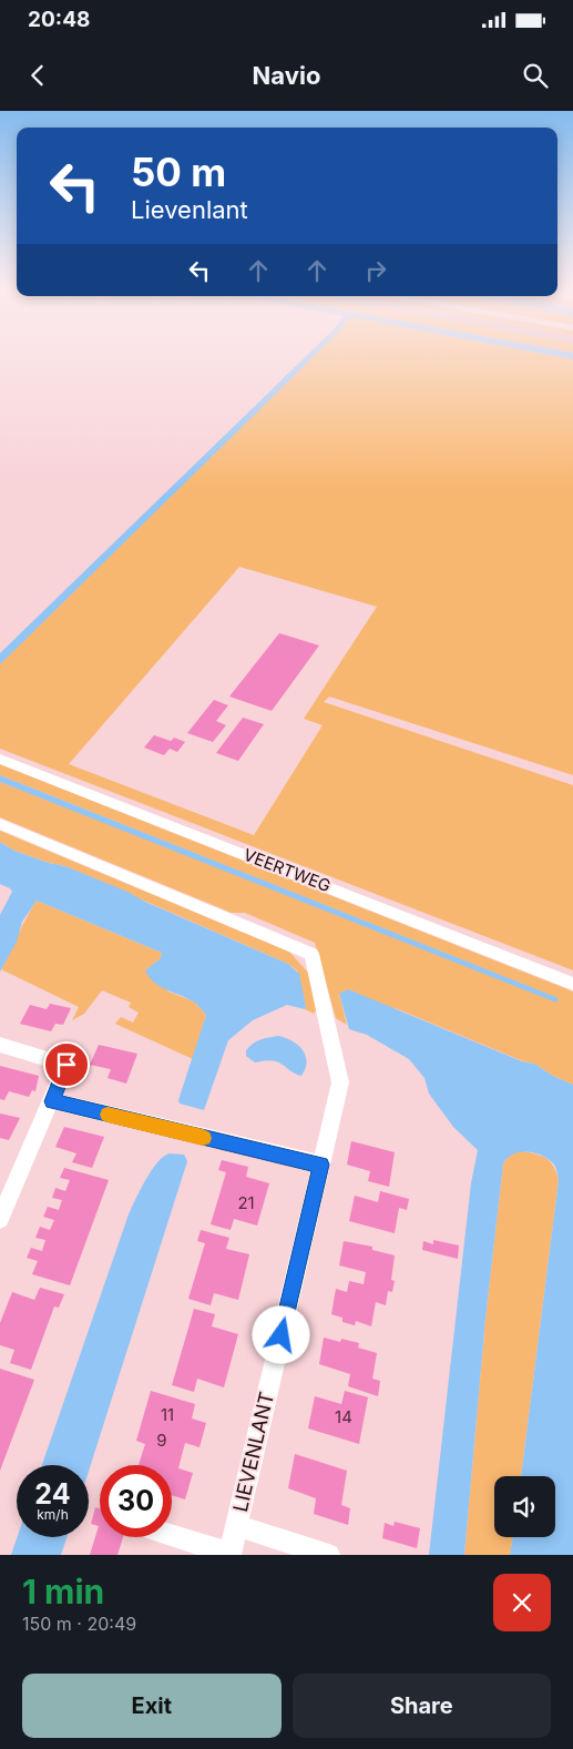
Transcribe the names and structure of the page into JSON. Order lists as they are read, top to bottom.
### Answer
{
  "streets": {
    "street": ["VEERTWEG", "LIEVENLANT"]
  },
  "house_numbers": [
    "21",
    "11",
    "14",
    "9"
  ],
  "page": {
    "status": "20:48",
    "header": "Navio",
    "turn": ["50 m", "Lievenlant"],
    "speed": "24 km/h",
    "limit": "30",
    "heading": ["1 min", "150 m · 20:49"],
    "buttons": ["Exit", "Share"]
  }
}
